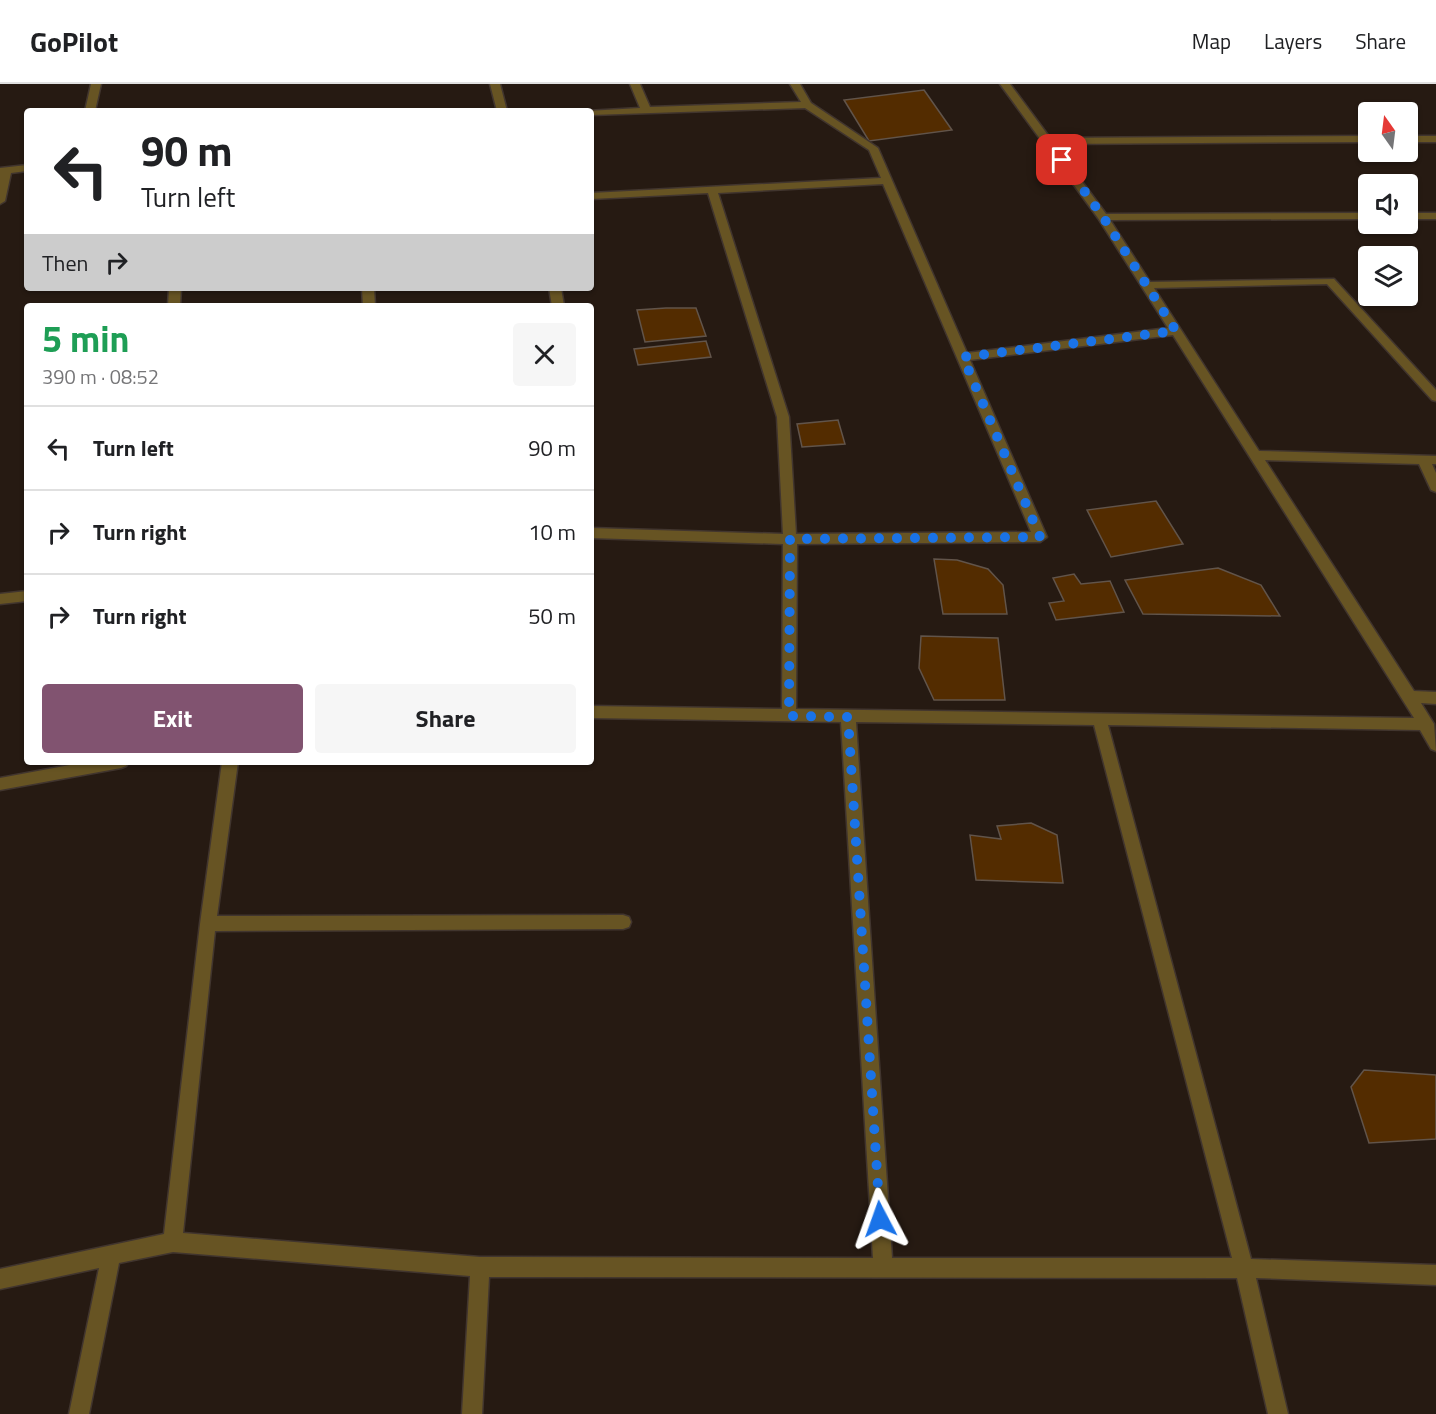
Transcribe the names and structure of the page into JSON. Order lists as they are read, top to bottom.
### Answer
{
  "north": "top",
  "page": {
    "header": "GoPilot",
    "nav": ["Map", "Layers", "Share"],
    "turn": ["90 m", "Turn left"],
    "then": "Then",
    "heading": ["5 min", "390 m · 08:52"],
    "list": [
      {
        "name": "Turn left",
        "value": "90 m"
      },
      {
        "name": "Turn right",
        "value": "10 m"
      },
      {
        "name": "Turn right",
        "value": "50 m"
      }
    ],
    "buttons": ["Exit", "Share"]
  }
}
